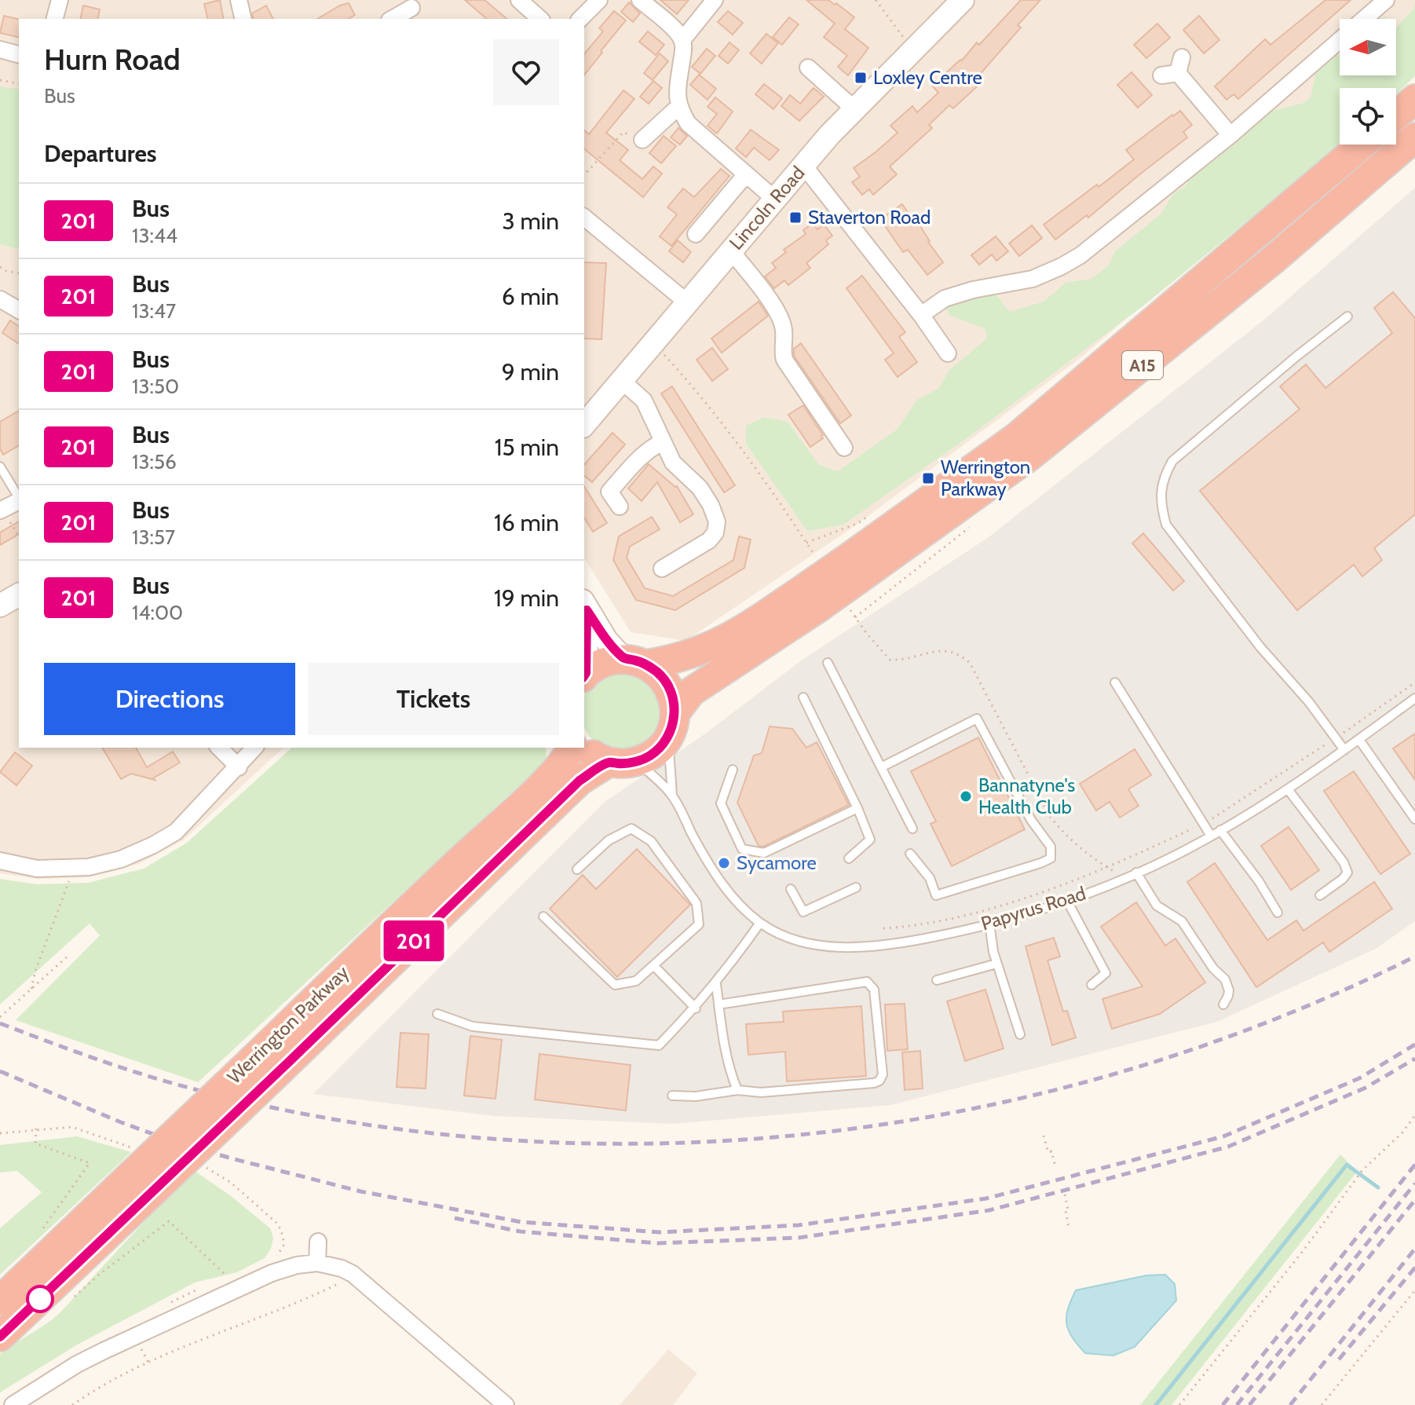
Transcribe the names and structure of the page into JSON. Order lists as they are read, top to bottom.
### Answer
{
  "streets": {
    "highway": ["A15", "Werrington Parkway"],
    "street": ["Lincoln Road"],
    "lane": ["Papyrus Road"]
  },
  "crossings": [
    ["A15", "Papyrus Road"]
  ],
  "places": {
    "transit": ["Loxley Centre", "Staverton Road", "Werrington Parkway"],
    "other": ["Bannatyne's Health Club", "Sycamore"]
  },
  "lines": ["bus line 201"],
  "north": "left",
  "page": {
    "on_map": "201",
    "heading": [
      ["Hurn Road", "Bus"],
      "Departures"
    ],
    "list": [
      {
        "mark": "201",
        "name": "Bus",
        "note": "13:44",
        "value": "3 min"
      },
      {
        "mark": "201",
        "name": "Bus",
        "note": "13:47",
        "value": "6 min"
      },
      {
        "mark": "201",
        "name": "Bus",
        "note": "13:50",
        "value": "9 min"
      },
      {
        "mark": "201",
        "name": "Bus",
        "note": "13:56",
        "value": "15 min"
      },
      {
        "mark": "201",
        "name": "Bus",
        "note": "13:57",
        "value": "16 min"
      },
      {
        "mark": "201",
        "name": "Bus",
        "note": "14:00",
        "value": "19 min"
      }
    ],
    "buttons": ["Directions", "Tickets"]
  }
}
